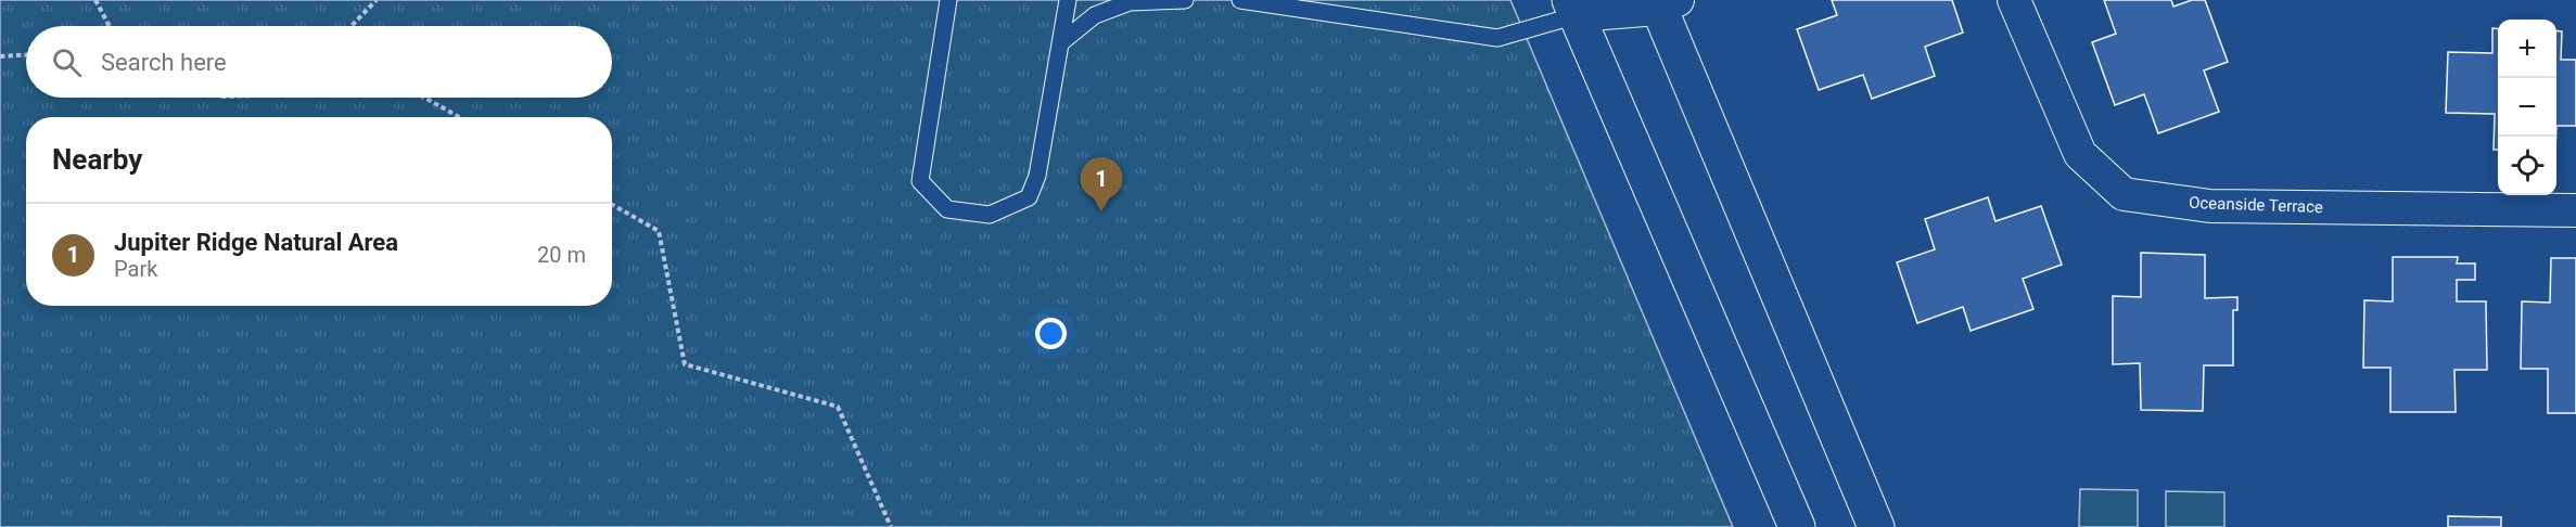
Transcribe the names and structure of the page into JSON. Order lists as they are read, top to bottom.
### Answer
{
  "streets": {
    "street": ["Oceanside Terrace"]
  },
  "page": {
    "map_buttons": ["+", "−"],
    "search": "Search here",
    "heading": "Nearby",
    "pins": "1",
    "list": [
      {
        "mark": "1",
        "name": "Jupiter Ridge Natural Area",
        "note": "Park",
        "value": "20 m"
      }
    ]
  }
}
